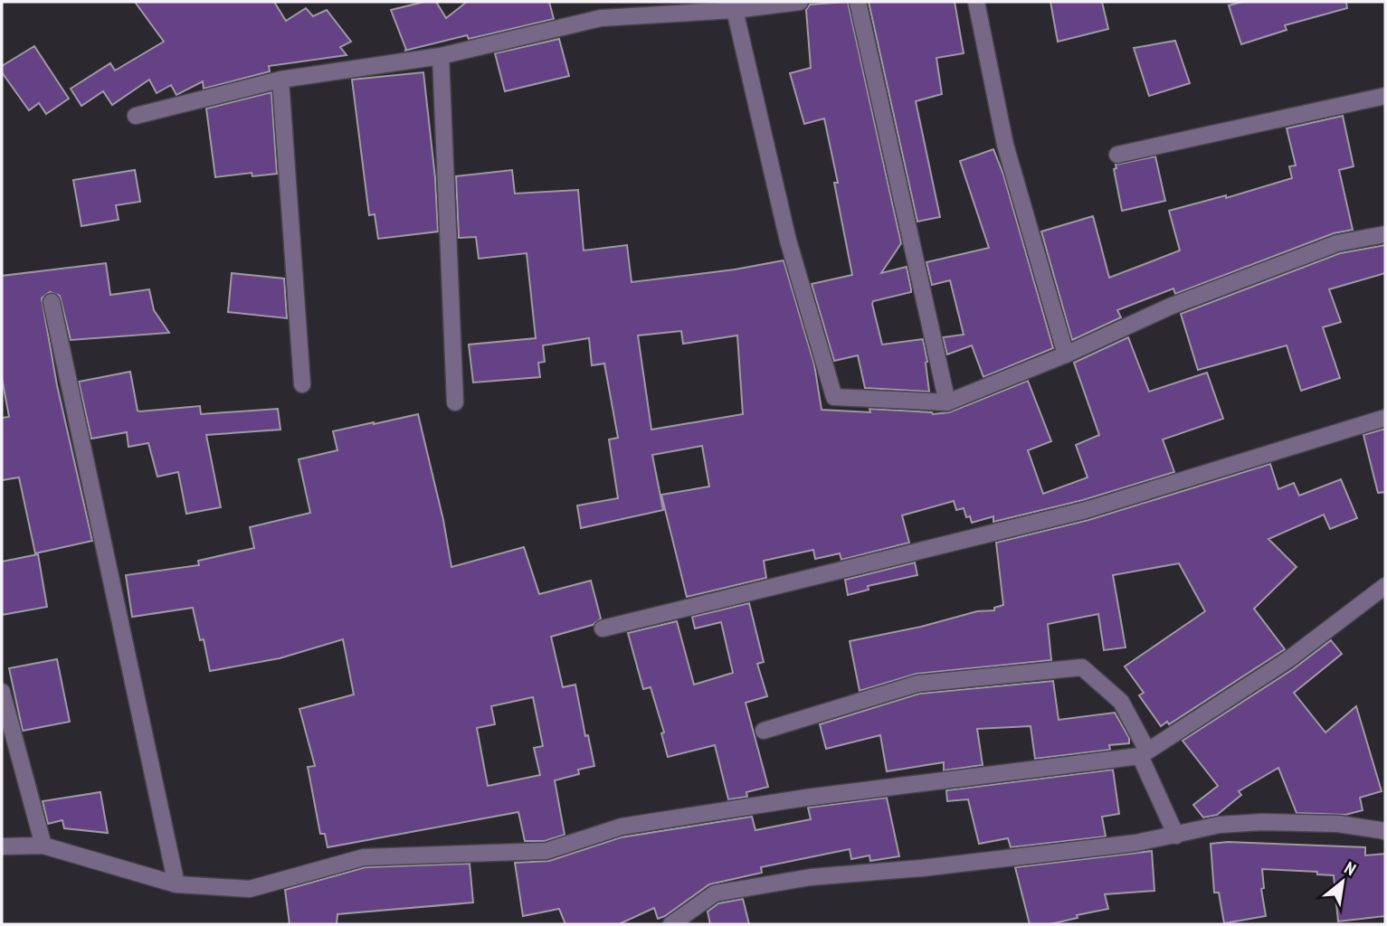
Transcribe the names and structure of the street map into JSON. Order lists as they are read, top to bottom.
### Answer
{
  "north": "top right"
}
